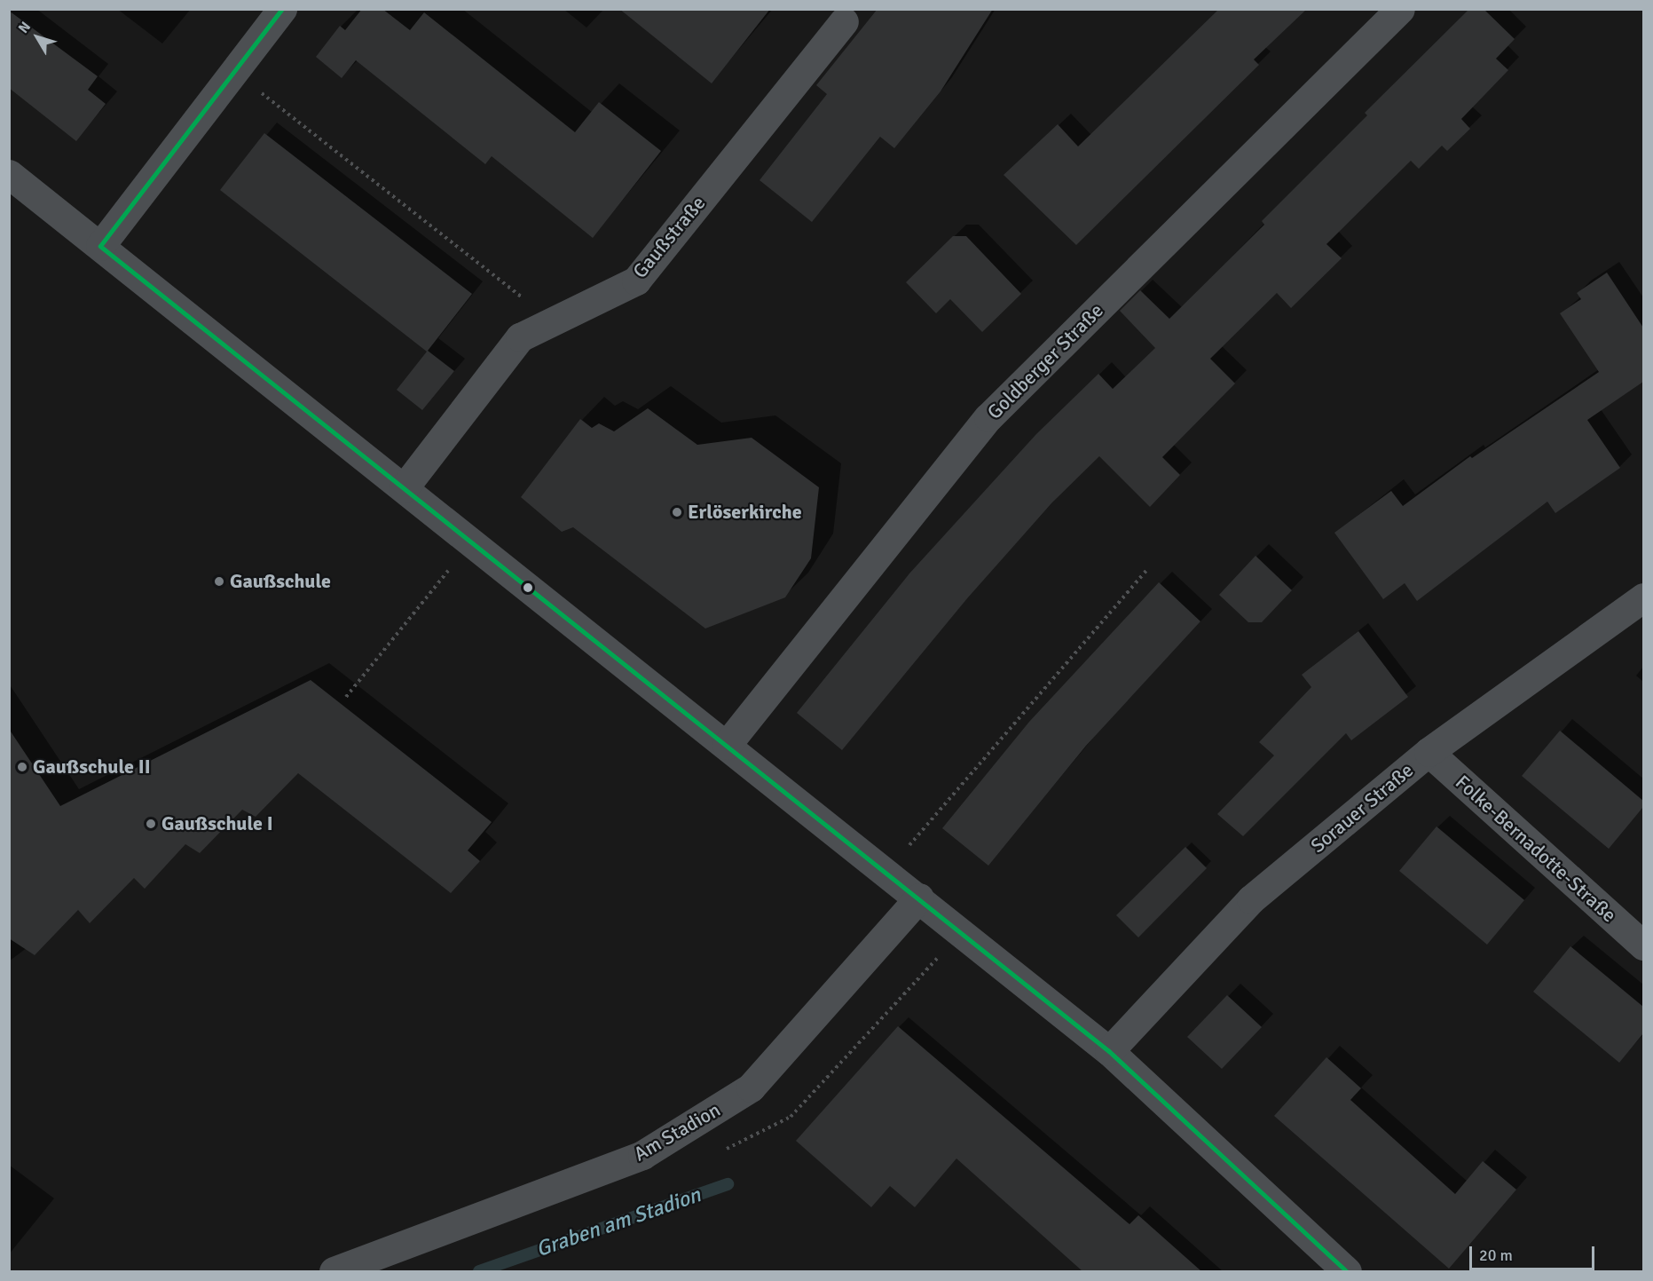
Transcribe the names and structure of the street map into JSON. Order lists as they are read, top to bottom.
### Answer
{
  "streets": {
    "street": [
      "Gaußstraße",
      "Goldberger Straße",
      "Sorauer Straße",
      "Folke-Bernadotte-Straße",
      "Am Stadion"
    ]
  },
  "crossings": [
    ["Sorauer Straße", "Folke-Bernadotte-Straße"]
  ],
  "water": ["Graben am Stadion"],
  "places": [
    "Erlöserkirche",
    "Gaußschule",
    "Gaußschule II",
    "Gaußschule I"
  ],
  "scale_bar": "20 m",
  "north": "top left"
}
